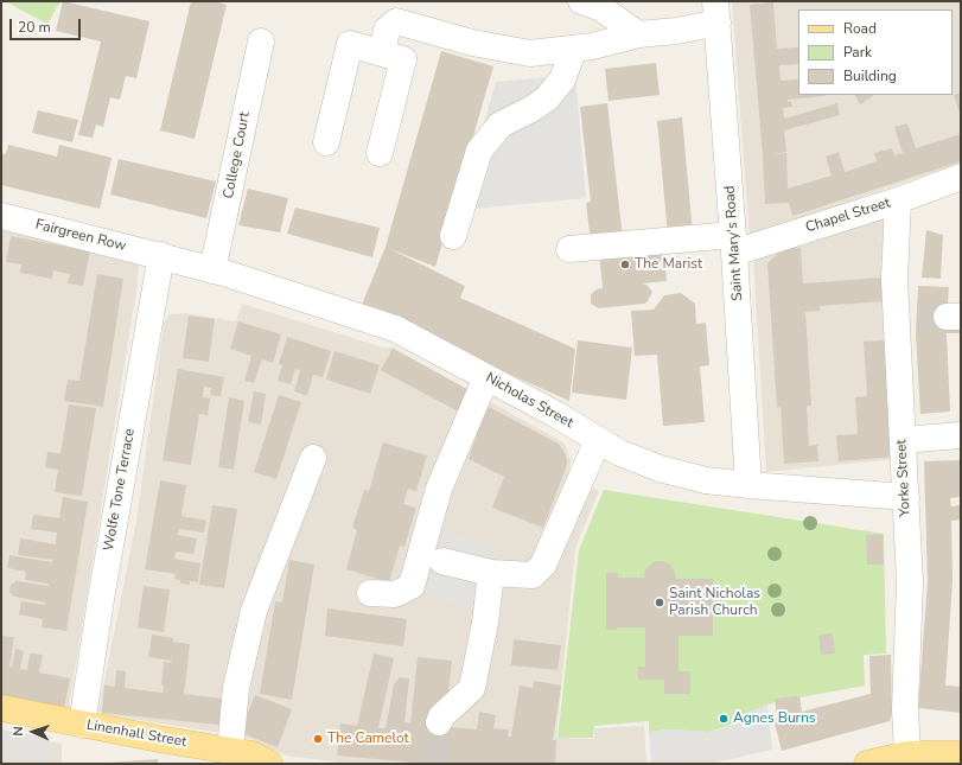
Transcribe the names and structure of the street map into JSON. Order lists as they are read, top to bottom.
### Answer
{
  "streets": {
    "main road": ["Linenhall Street"],
    "street": [
      "College Court",
      "Chapel Street",
      "Fairgreen Row",
      "Saint Mary's Road",
      "Nicholas Street",
      "Yorke Street",
      "Wolfe Tone Terrace"
    ]
  },
  "crossings": [
    ["College Court", "Nicholas Street"],
    ["Chapel Street", "Saint Mary's Road"],
    ["Chapel Street", "Yorke Street"],
    ["Fairgreen Row", "Nicholas Street"],
    ["Fairgreen Row", "Wolfe Tone Terrace"],
    ["Saint Mary's Road", "Nicholas Street"],
    ["Nicholas Street", "Yorke Street"],
    ["Nicholas Street", "Wolfe Tone Terrace"],
    ["Wolfe Tone Terrace", "Linenhall Street"]
  ],
  "places": [
    "The Marist",
    "Saint Nicholas Parish Church",
    "Agnes Burns",
    "The Camelot"
  ],
  "legend": ["Road", "Park", "Building"],
  "scale_bar": "20 m",
  "north": "left"
}
